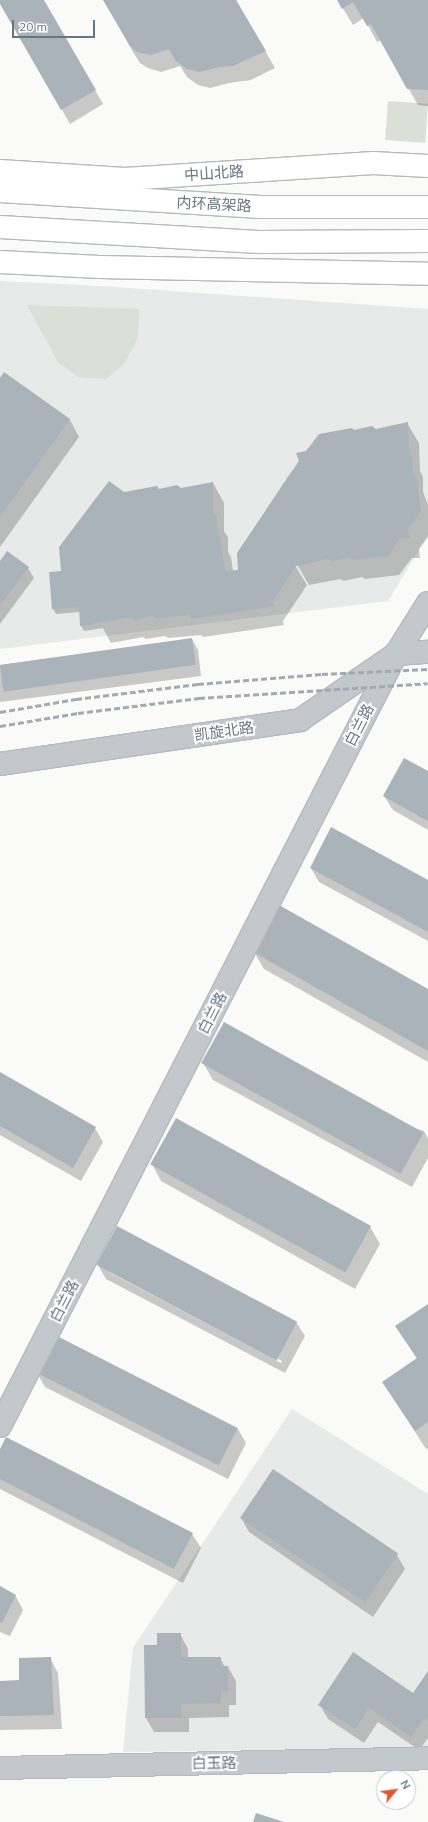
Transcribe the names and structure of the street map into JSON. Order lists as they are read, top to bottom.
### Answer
{
  "streets": {
    "main road": ["中山北路", "内环高架路"],
    "street": ["白兰路", "凯旋北路", "白玉路"]
  },
  "crossings": [
    ["白兰路", "凯旋北路"]
  ],
  "scale_bar": "20 m",
  "north": "top right"
}
